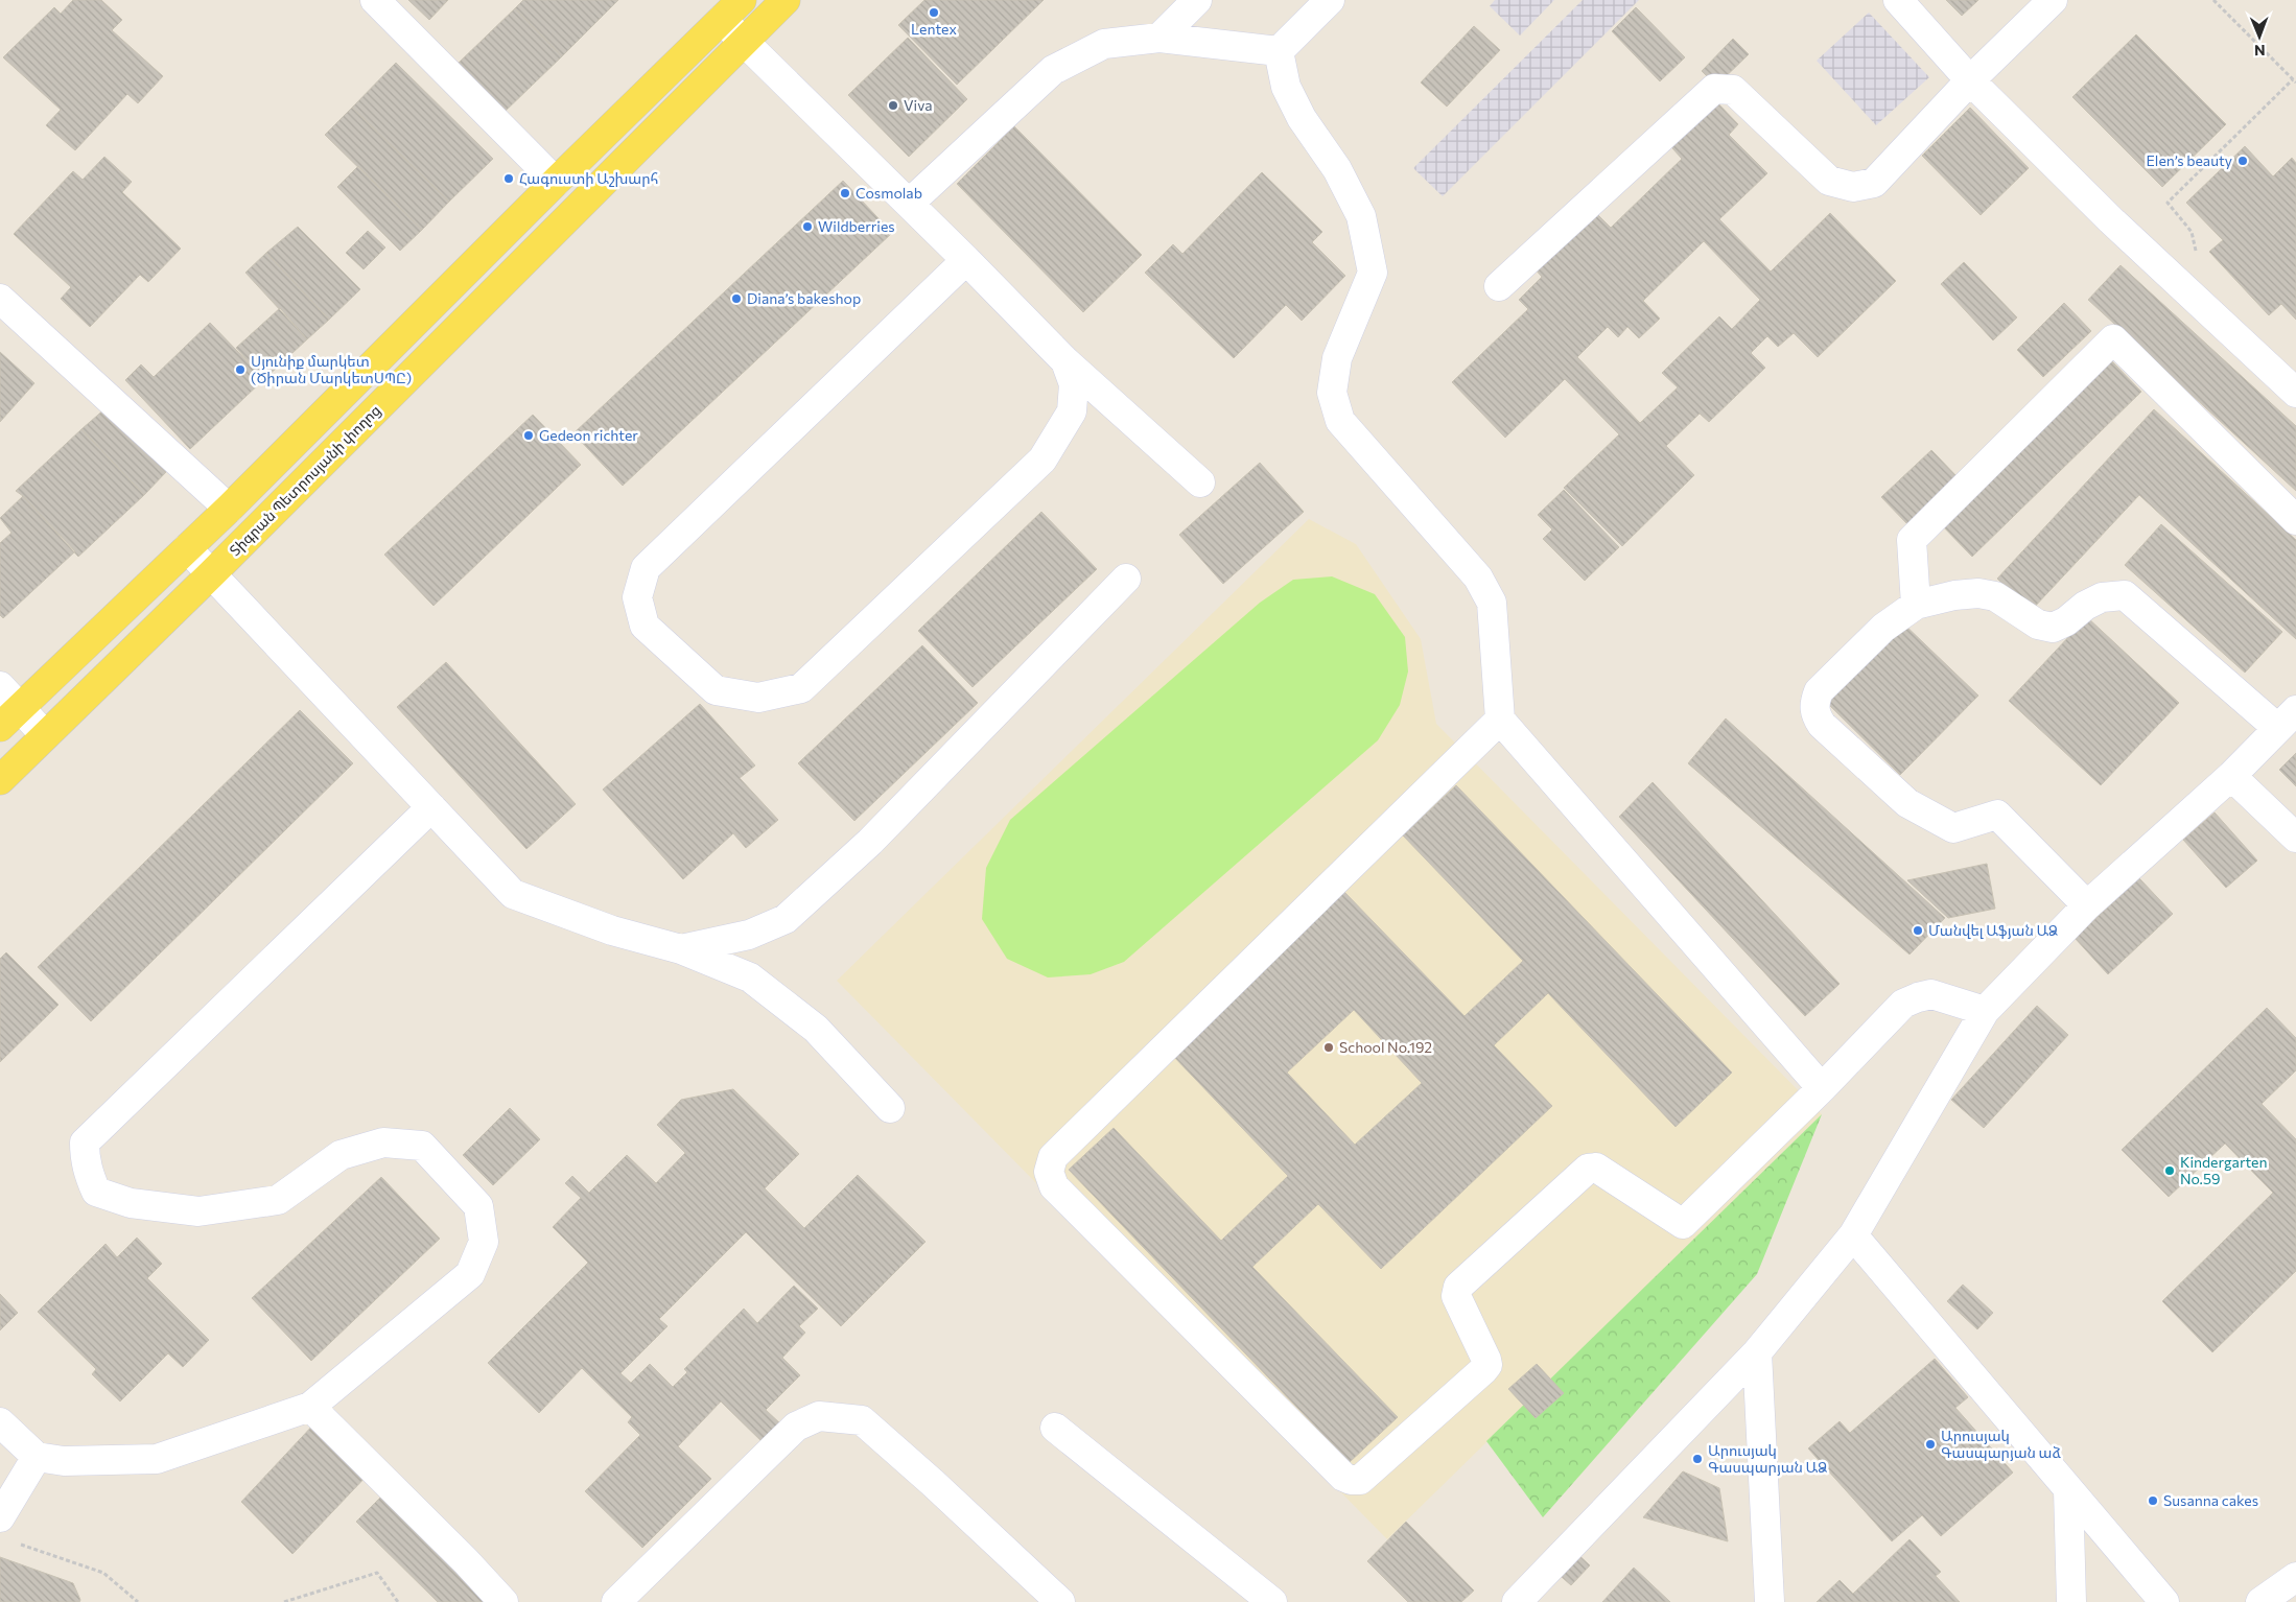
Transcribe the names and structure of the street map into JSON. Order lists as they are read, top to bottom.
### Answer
{
  "streets": {
    "main road": ["Տիգրան Պետրոսյանի փողոց"]
  },
  "places": [
    "Lentex",
    "Viva",
    "Elen’s beauty",
    "Հագուստի Աշխարհ",
    "Cosmolab",
    "Wildberries",
    "Diana’s bakeshop",
    "Սյունիք մարկետ (Ծիրան ՄարկետՍՊԸ)",
    "Gedeon richter",
    "Մանվել Աֆյան ԱՁ",
    "School No.192",
    "Kindergarten No.59",
    "Արուսյակ Գասպարյան աձ",
    "Արուսյակ Գասպարյան ԱՁ",
    "Susanna cakes"
  ],
  "north": "bottom"
}
